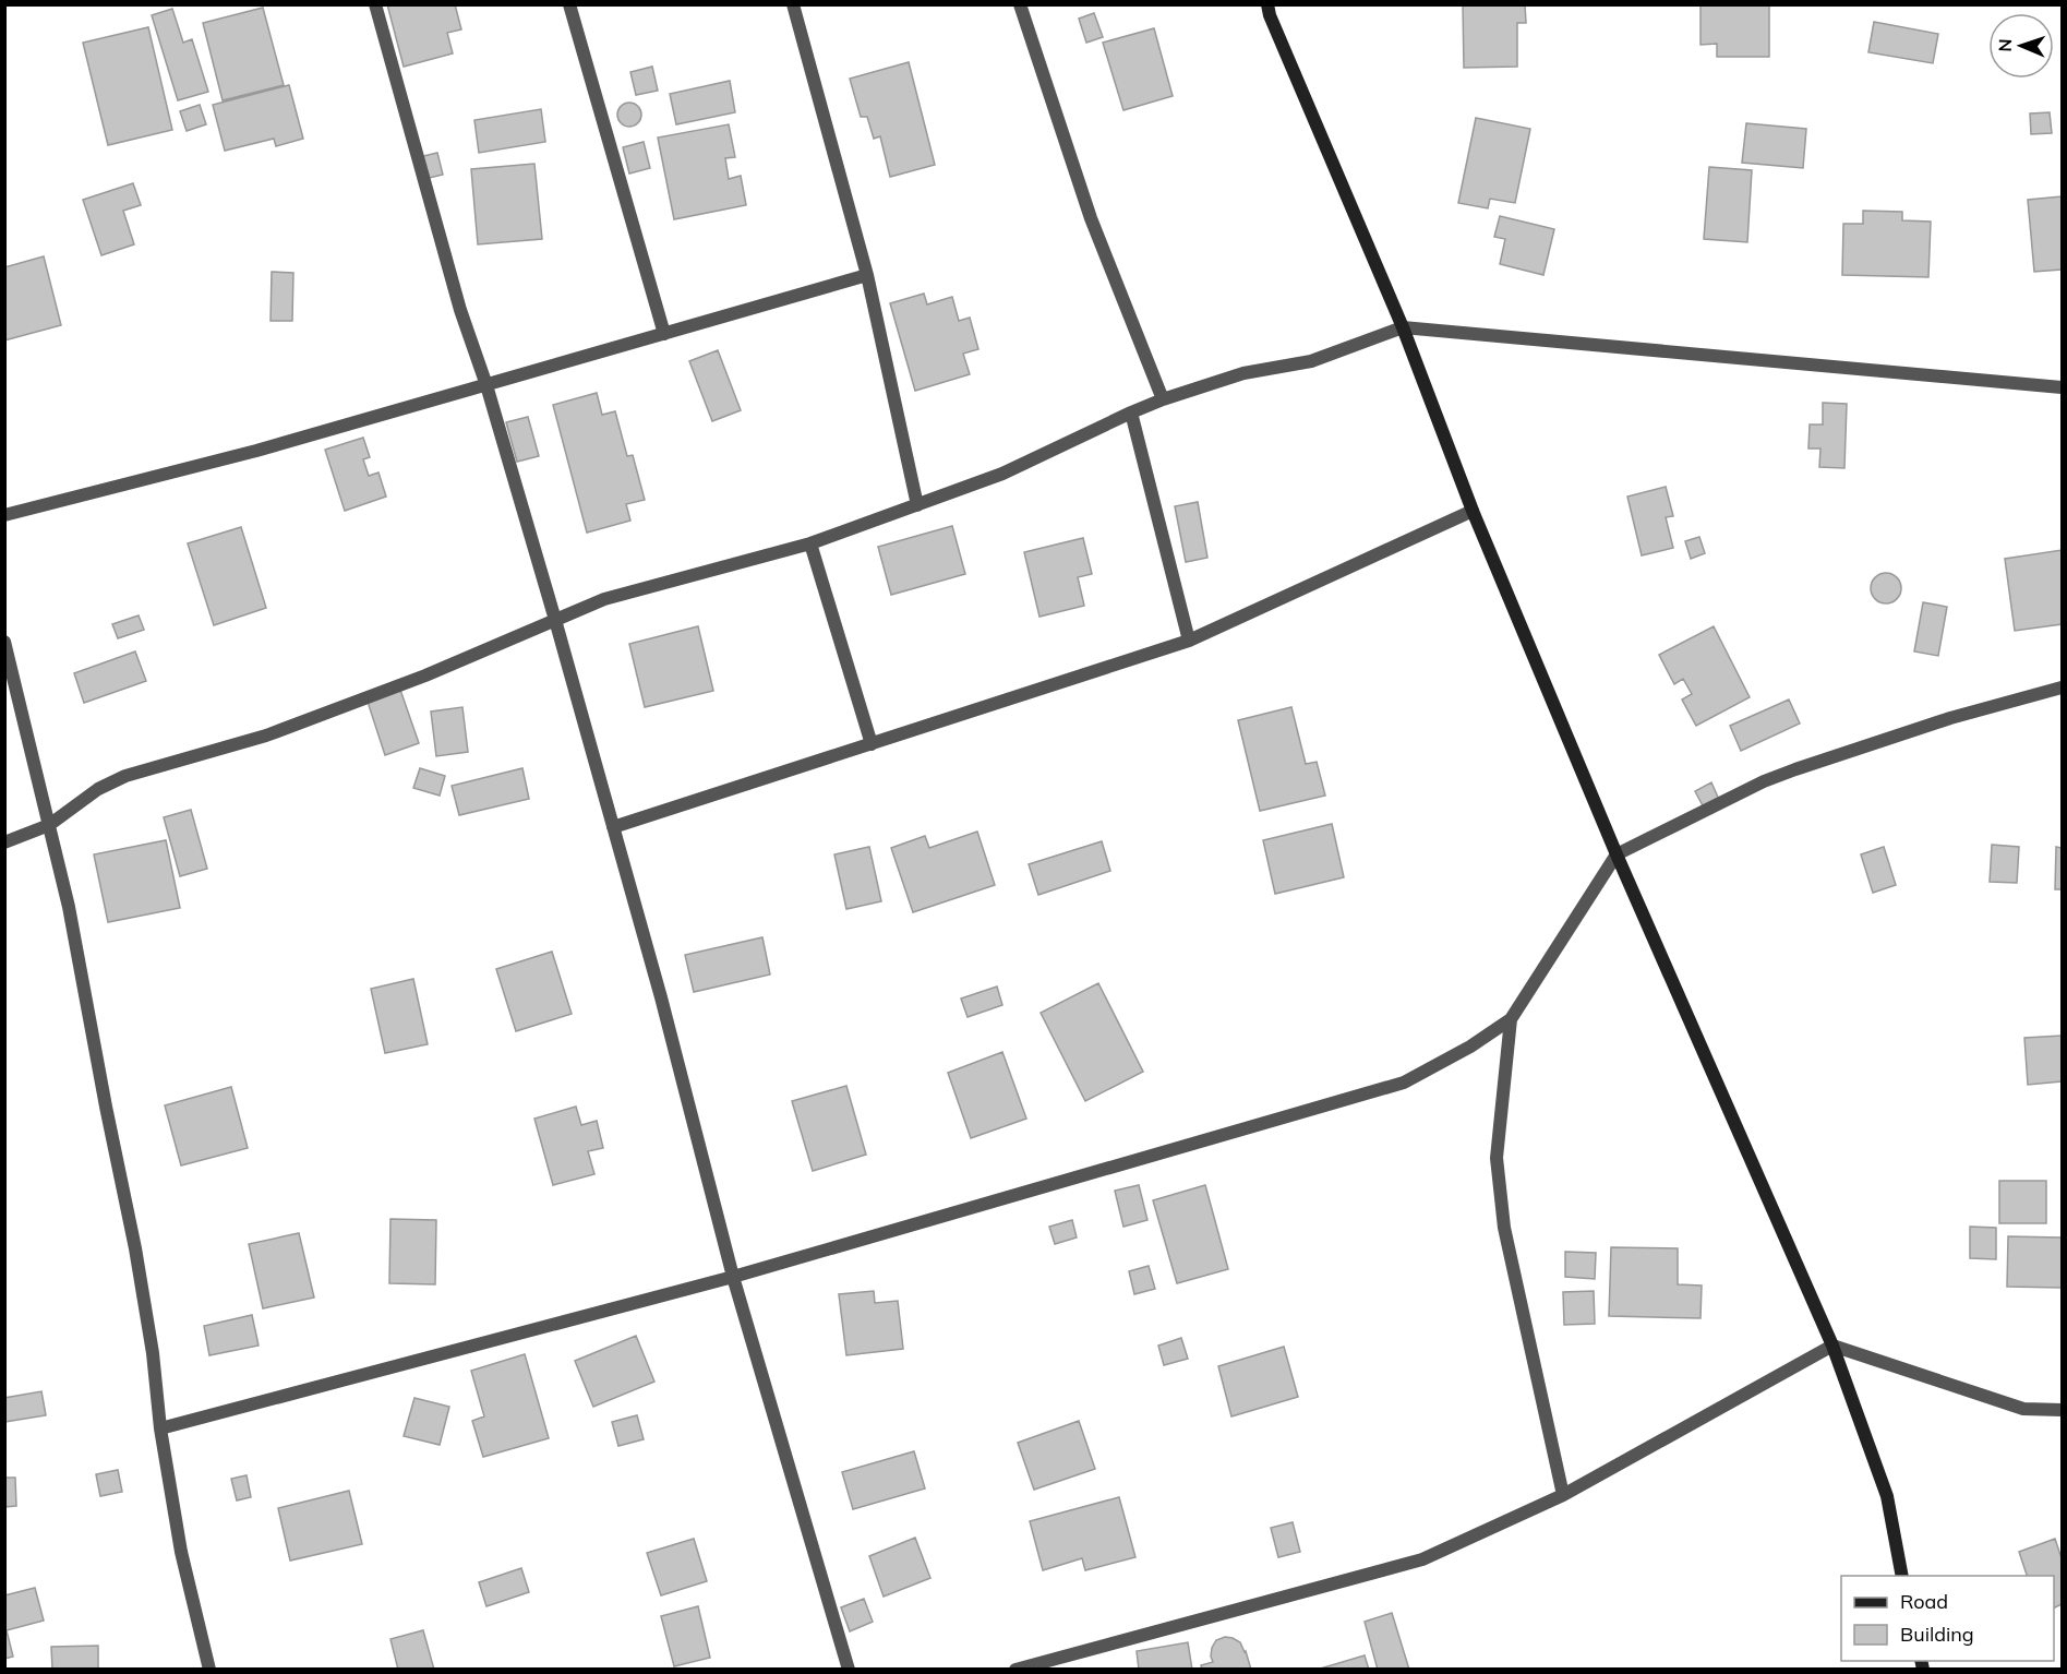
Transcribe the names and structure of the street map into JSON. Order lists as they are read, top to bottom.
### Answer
{
  "legend": ["Road", "Building"],
  "north": "left"
}
